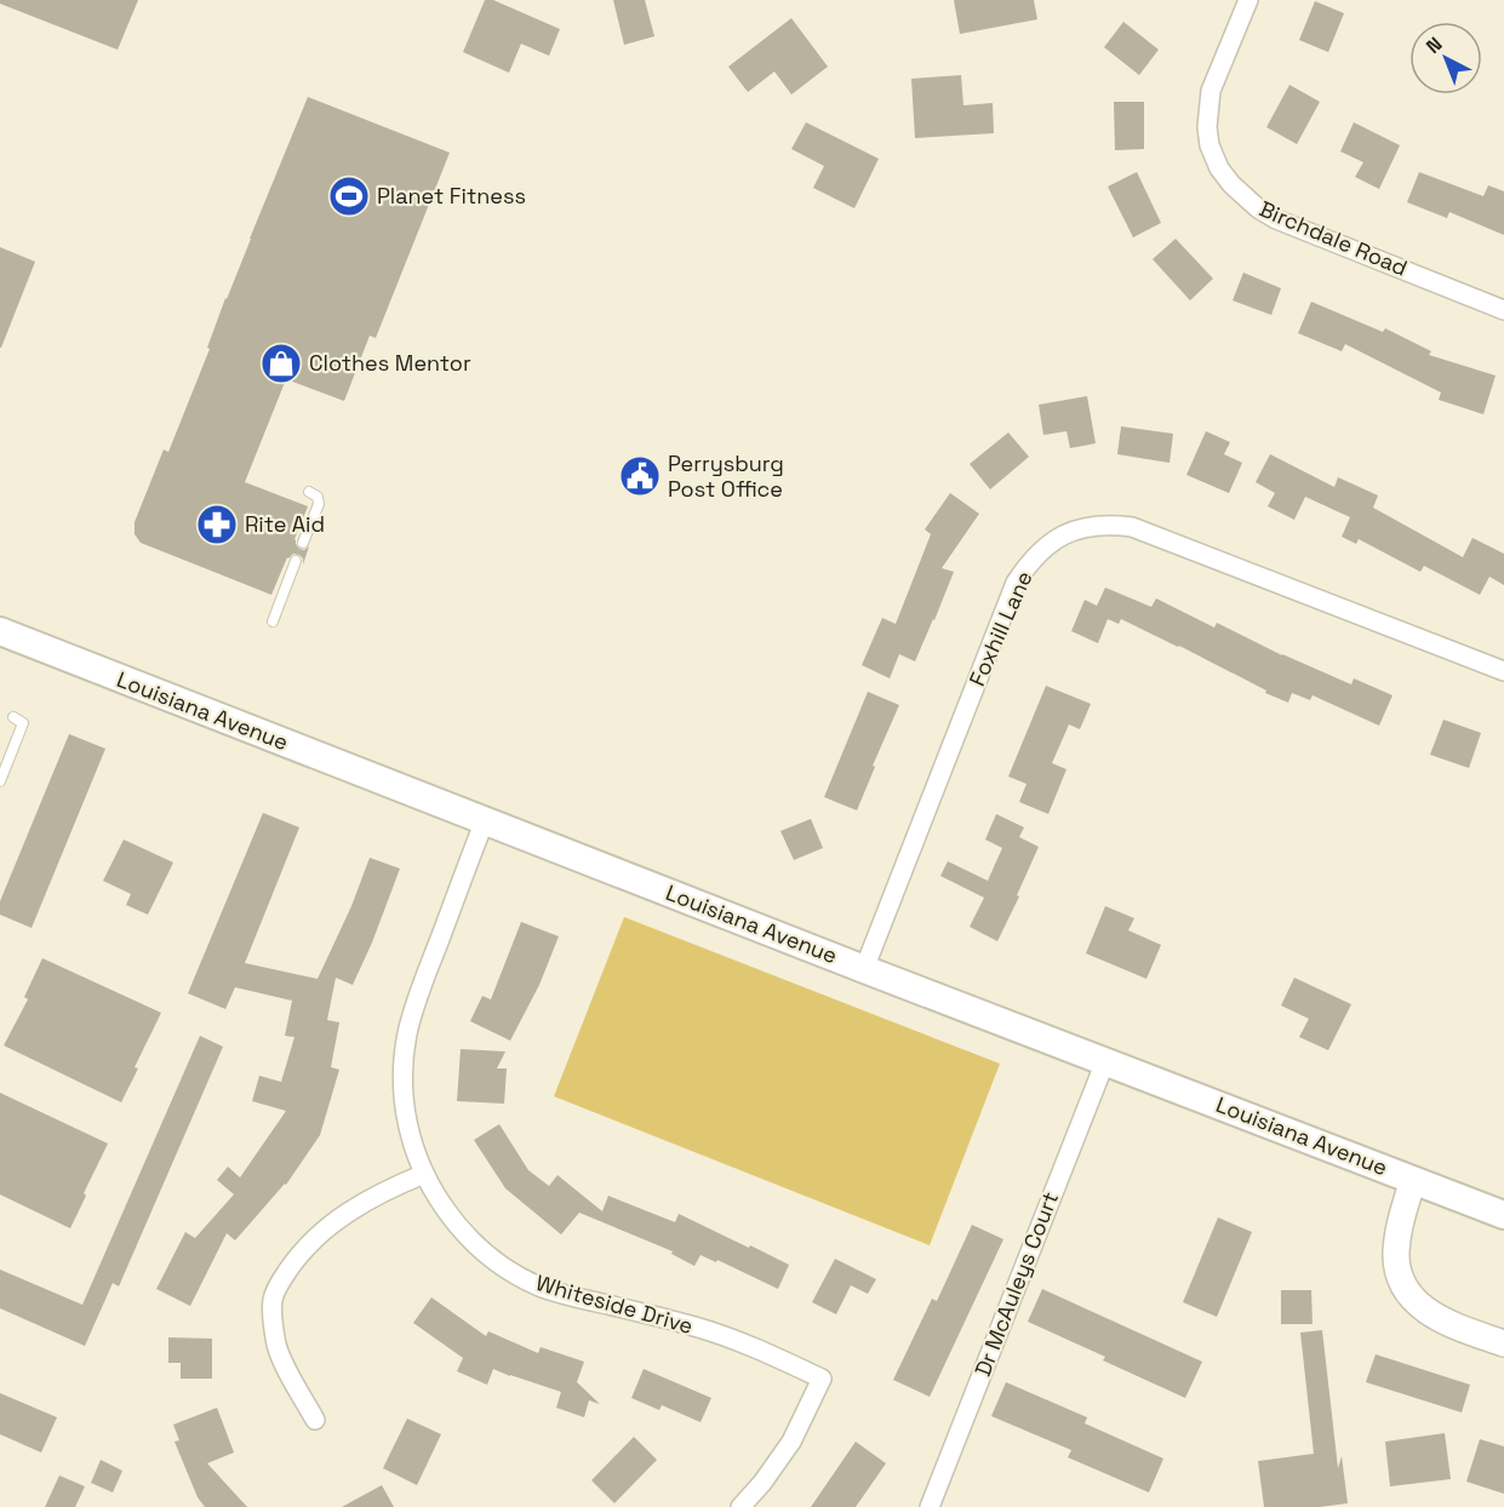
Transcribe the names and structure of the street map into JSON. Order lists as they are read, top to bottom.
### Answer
{
  "streets": {
    "main road": ["Louisiana Avenue"],
    "street": [
      "Birchdale Road",
      "Foxhill Lane",
      "Dr McAuleys Court",
      "Whiteside Drive"
    ]
  },
  "crossings": [
    ["Foxhill Lane", "Louisiana Avenue"],
    ["Louisiana Avenue", "Dr McAuleys Court"],
    ["Louisiana Avenue", "Whiteside Drive"]
  ],
  "places": {
    "sports": ["Planet Fitness"],
    "shop": ["Clothes Mentor"],
    "public building": ["Perrysburg Post Office"],
    "pharmacy": ["Rite Aid"]
  },
  "north": "top left"
}
